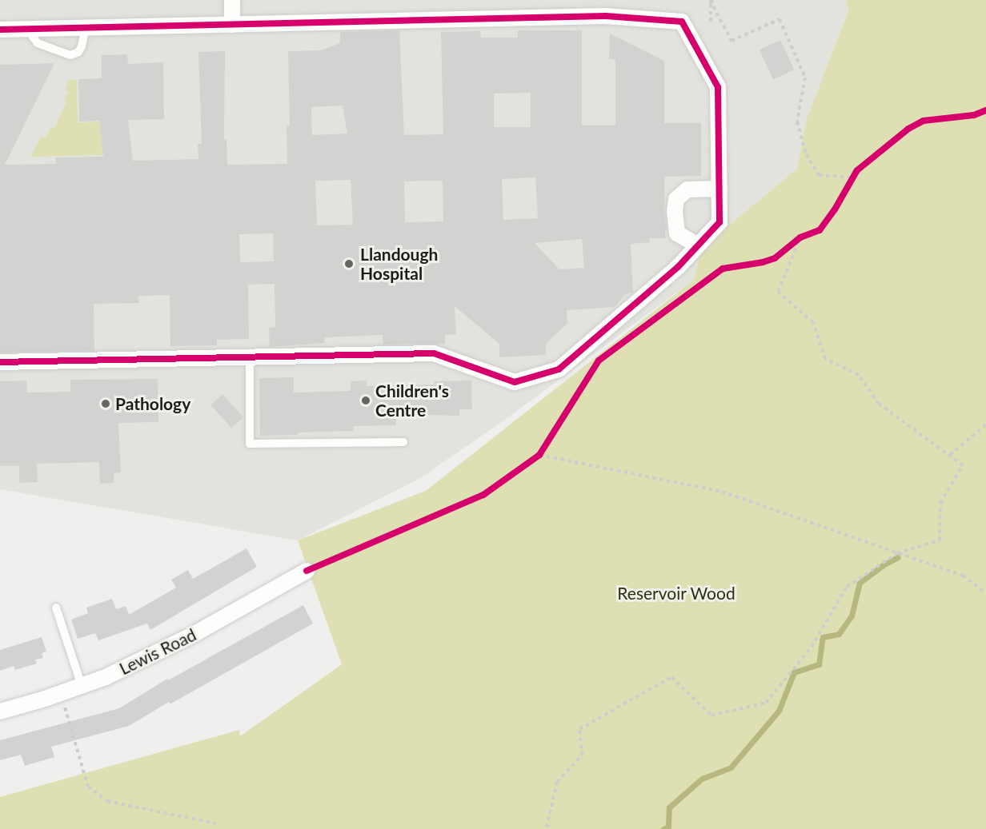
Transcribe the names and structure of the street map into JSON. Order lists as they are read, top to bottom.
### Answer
{
  "streets": {
    "street": ["Lewis Road"]
  },
  "parks": ["Reservoir Wood"],
  "places": ["Llandough Hospital", "Children's Centre", "Pathology"]
}
